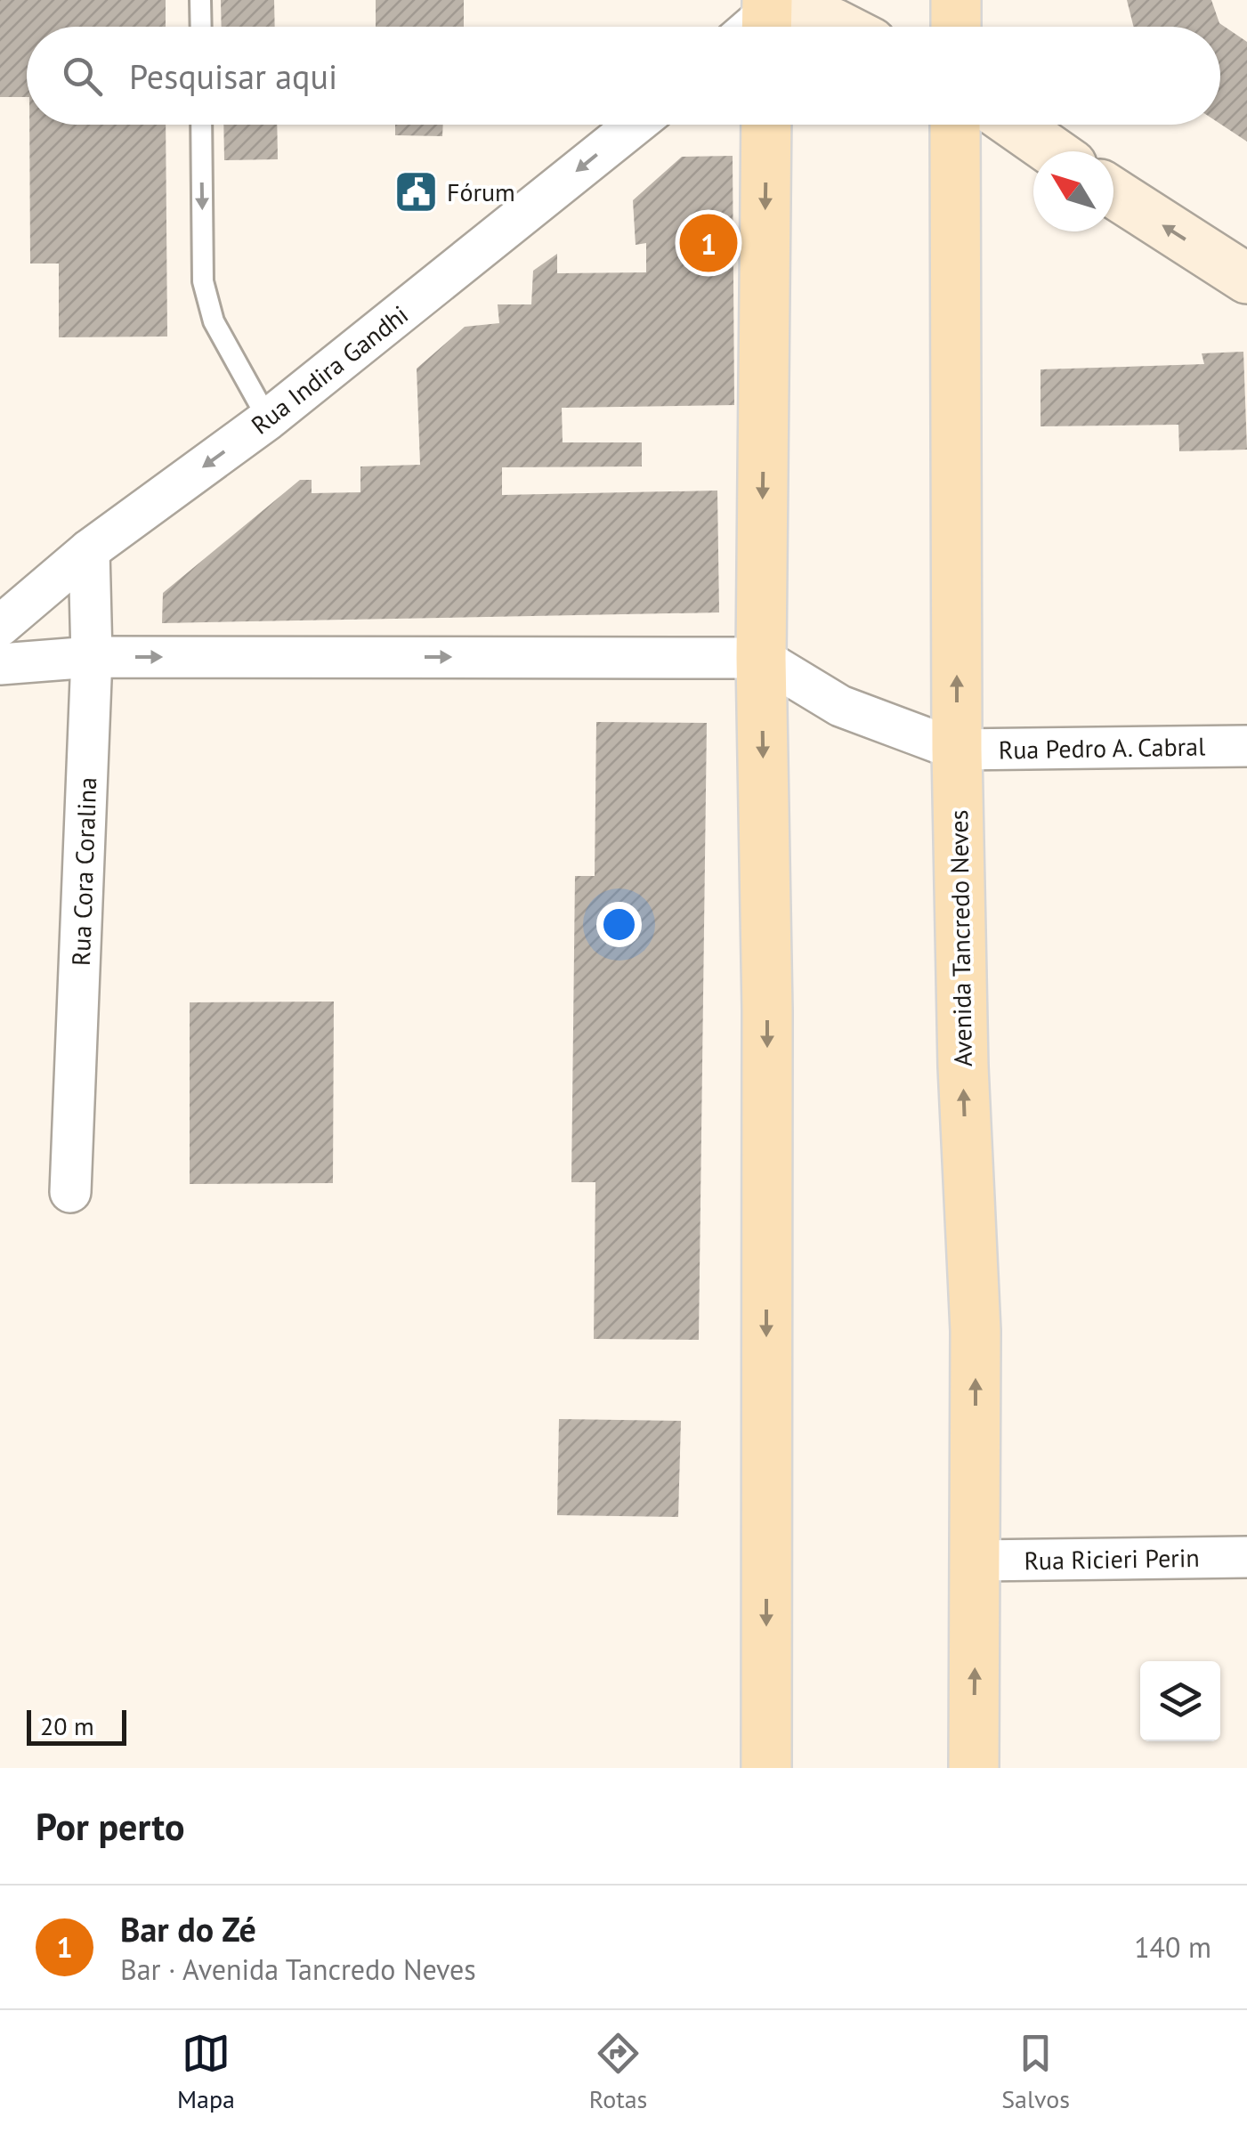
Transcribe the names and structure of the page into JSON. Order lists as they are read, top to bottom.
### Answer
{
  "streets": {
    "main road": ["Avenida Tancredo Neves"],
    "street": [
      "Rua Indira Gandhi",
      "Rua Pedro A. Cabral",
      "Rua Cora Coralina",
      "Rua Ricieri Perin"
    ]
  },
  "crossings": [
    ["Rua Indira Gandhi", "Rua Cora Coralina"],
    ["Rua Pedro A. Cabral", "Avenida Tancredo Neves"],
    ["Avenida Tancredo Neves", "Rua Ricieri Perin"]
  ],
  "one_way": ["Rua Indira Gandhi"],
  "places": {
    "public building": ["Fórum"]
  },
  "scale_bar": "20 m",
  "north": "top left",
  "page": {
    "search": "Pesquisar aqui",
    "pins": "1",
    "scale": "20 m",
    "heading": "Por perto",
    "list": [
      {
        "mark": "1",
        "name": "Bar do Zé",
        "note": "Bar · Avenida Tancredo Neves",
        "value": "140 m"
      }
    ],
    "nav": ["Mapa", "Rotas", "Salvos"]
  }
}
